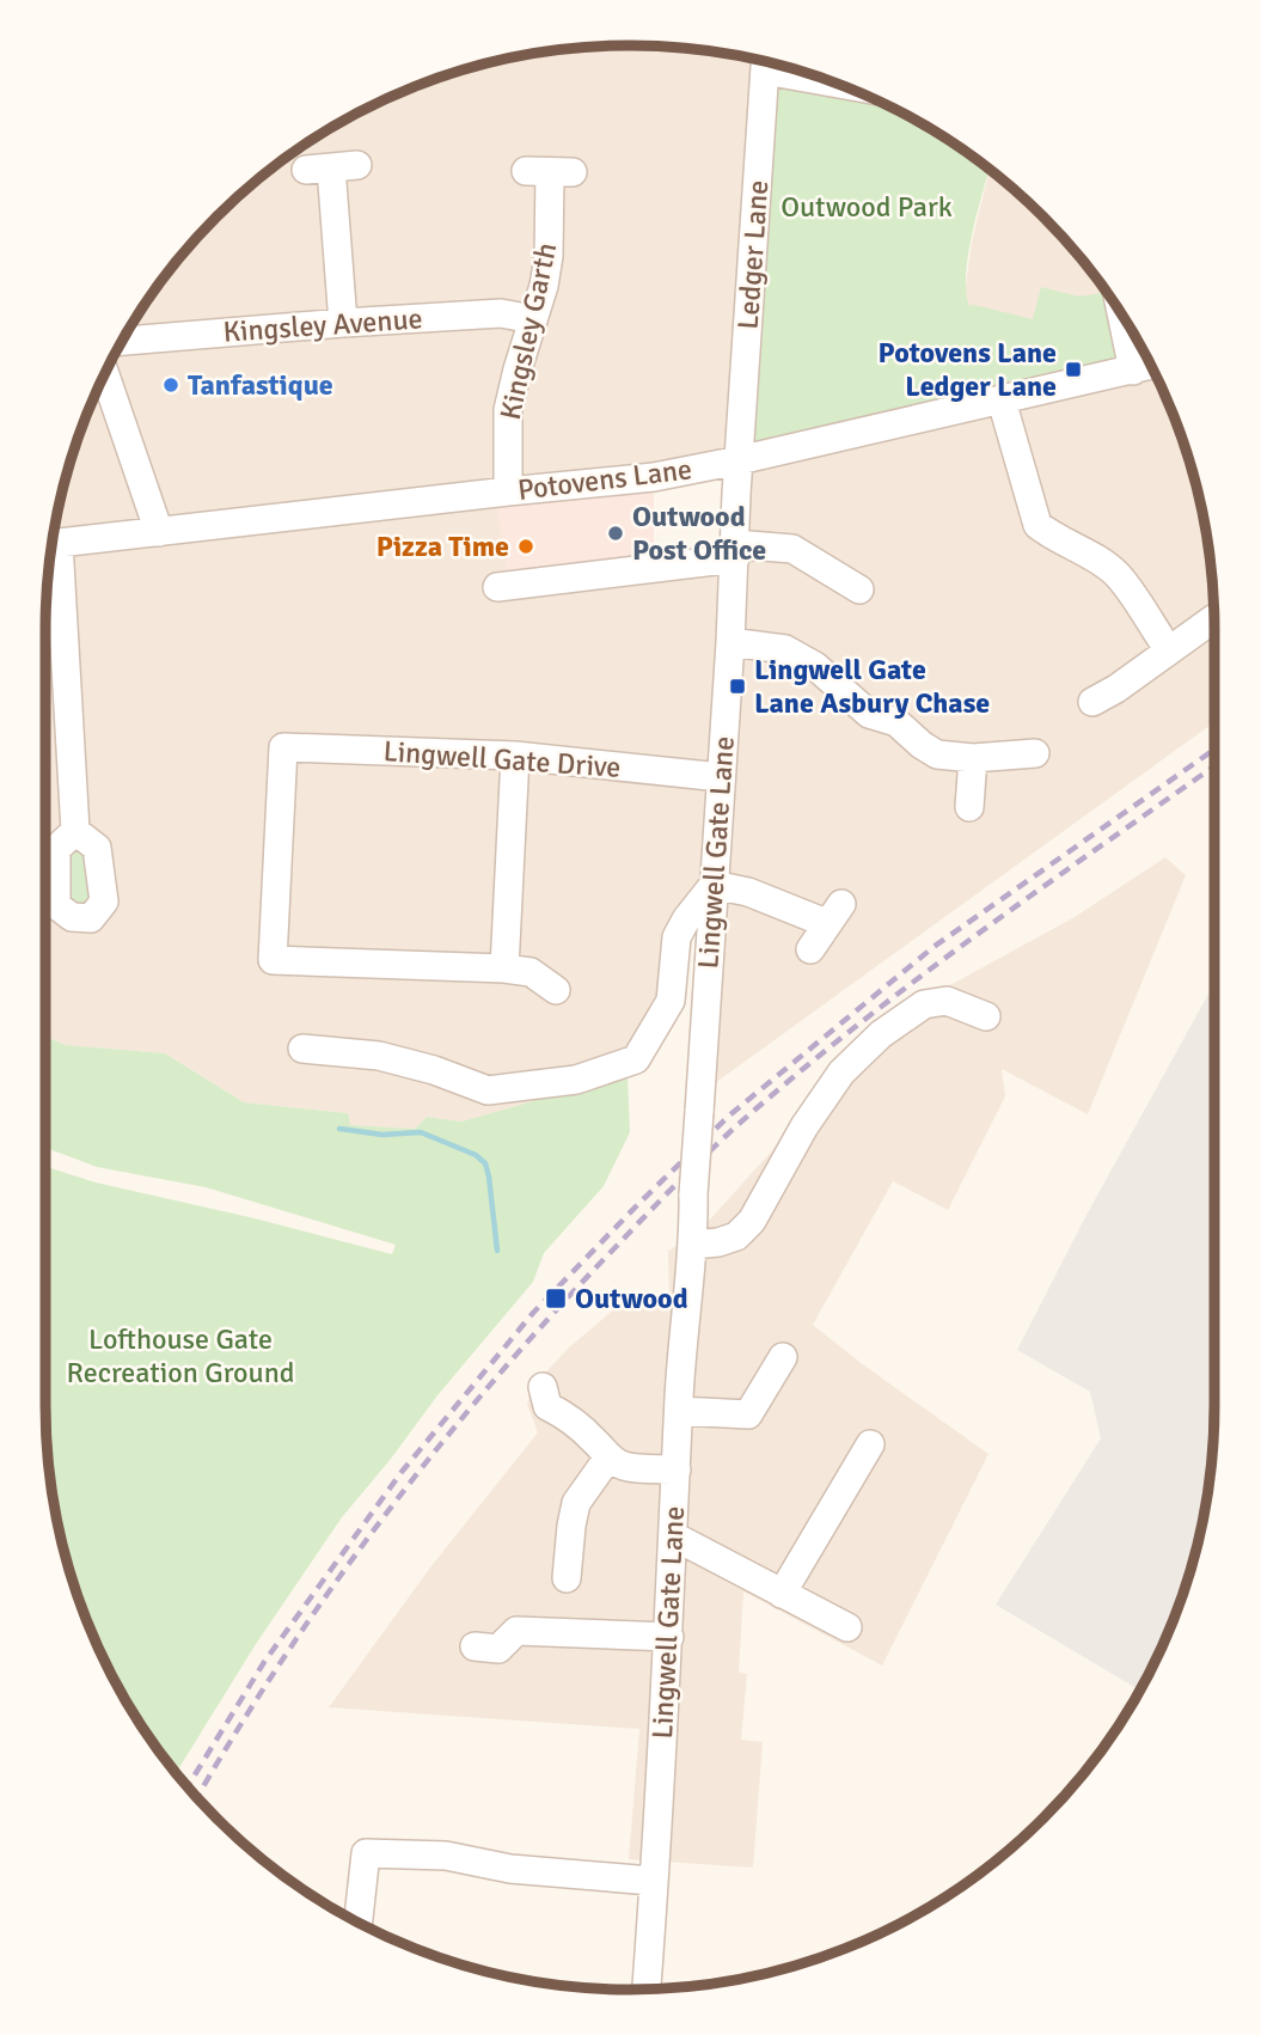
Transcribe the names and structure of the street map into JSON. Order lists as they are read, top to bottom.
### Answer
{
  "streets": {
    "street": [
      "Ledger Lane",
      "Kingsley Avenue",
      "Kingsley Garth",
      "Potovens Lane",
      "Lingwell Gate Drive",
      "Lingwell Gate Lane"
    ]
  },
  "crossings": [
    ["Ledger Lane", "Potovens Lane"],
    ["Ledger Lane", "Lingwell Gate Lane"],
    ["Kingsley Avenue", "Kingsley Garth"],
    ["Kingsley Garth", "Potovens Lane"],
    ["Potovens Lane", "Lingwell Gate Lane"],
    ["Lingwell Gate Drive", "Lingwell Gate Lane"]
  ],
  "parks": ["Outwood Park", "Lofthouse Gate Recreation Ground"],
  "places": {
    "transit": ["Potovens Lane Ledger Lane", "Lingwell Gate Lane Asbury Chase", "Outwood"],
    "other": ["Tanfastique", "Outwood Post Office", "Pizza Time"]
  }
}
